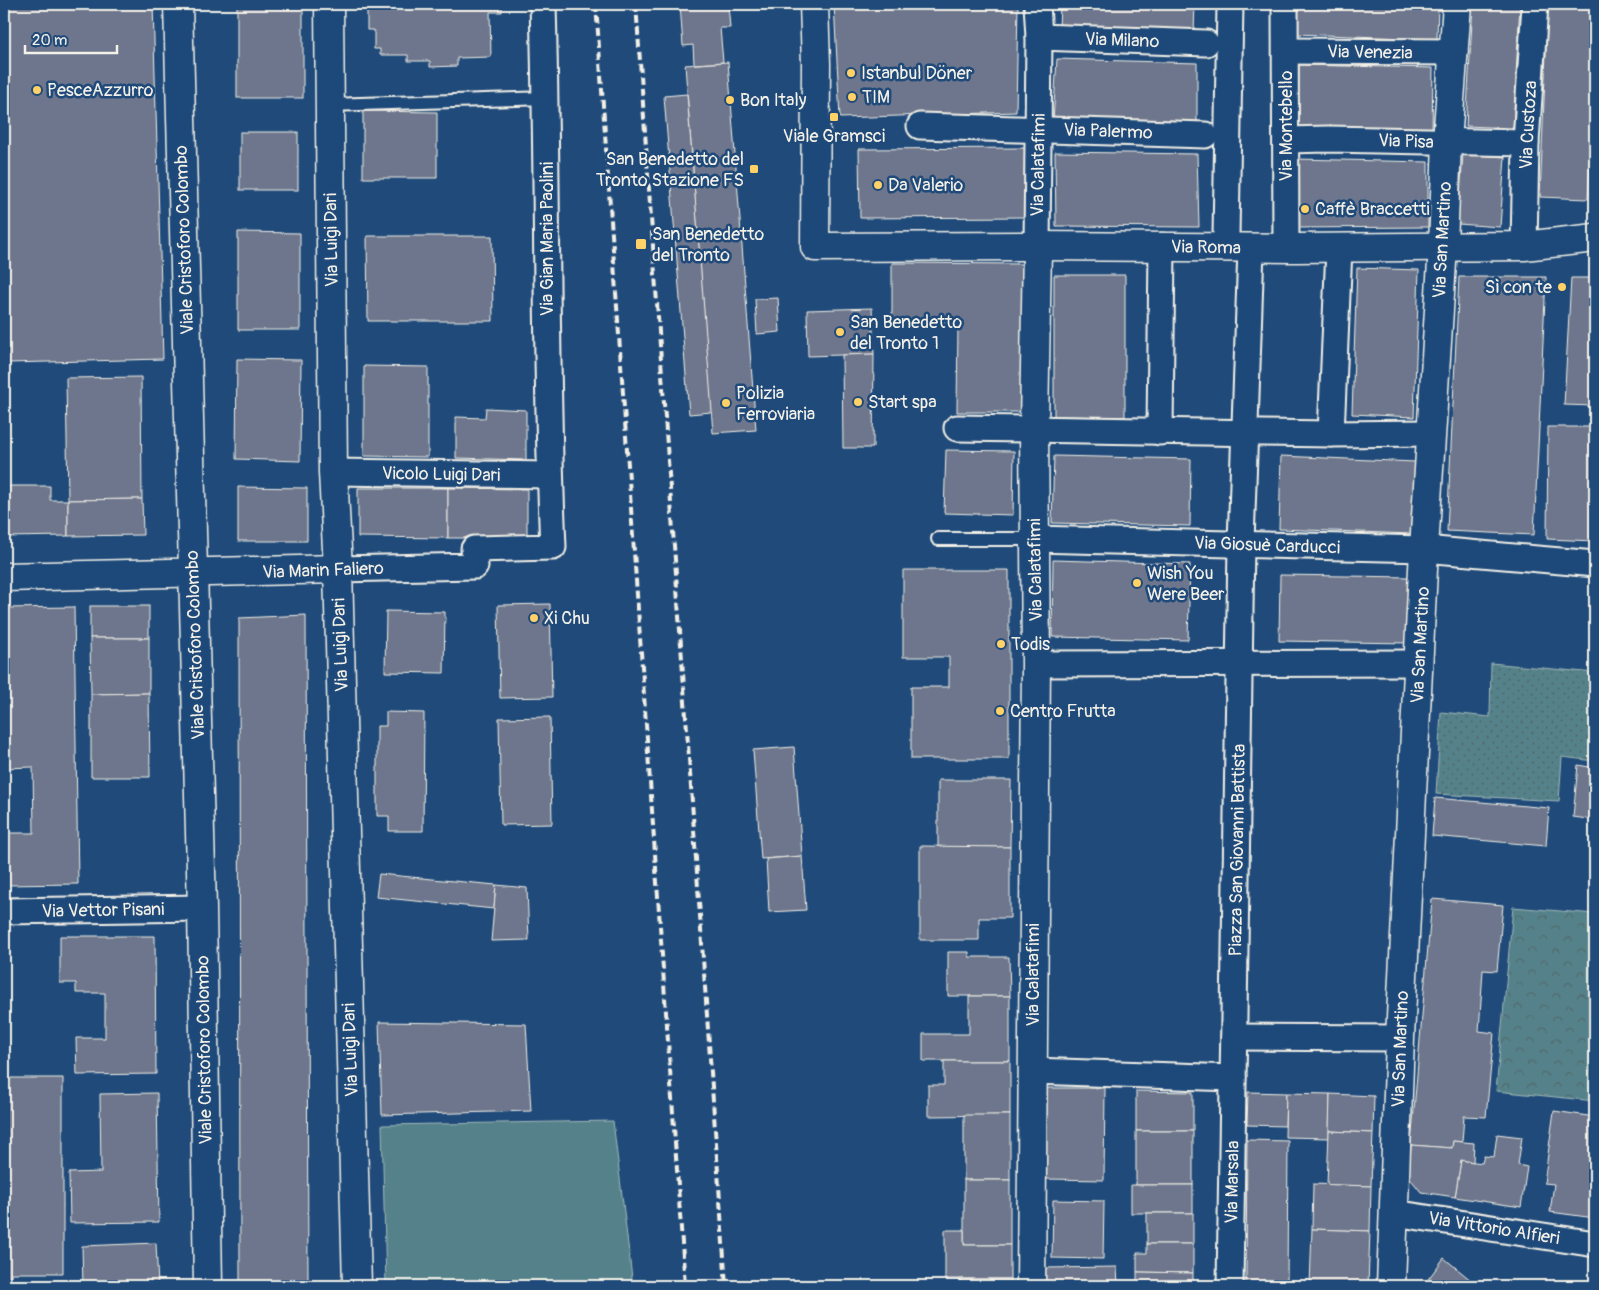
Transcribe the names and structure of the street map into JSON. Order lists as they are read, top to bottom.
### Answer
{
  "streets": {
    "street": [
      "Via Milano",
      "Via Venezia",
      "Via Custoza",
      "Via Montebello",
      "Via Palermo",
      "Via Pisa",
      "Via Calatafimi",
      "Via Gian Maria Paolini",
      "Viale Cristoforo Colombo",
      "Via Luigi Dari",
      "Via San Martino",
      "Via Roma",
      "Vicolo Luigi Dari",
      "Via Giosuè Carducci",
      "Via Marin Faliero",
      "Piazza San Giovanni Battista",
      "Via Vettor Pisani",
      "Via Marsala",
      "Via Vittorio Alfieri"
    ]
  },
  "crossings": [
    ["Via Milano", "Via Calatafimi"],
    ["Via Venezia", "Via Montebello"],
    ["Via Venezia", "Via San Martino"],
    ["Via Custoza", "Via Pisa"],
    ["Via Custoza", "Via Roma"],
    ["Via Montebello", "Via Pisa"],
    ["Via Montebello", "Via Roma"],
    ["Via Palermo", "Via Calatafimi"],
    ["Via Pisa", "Via San Martino"],
    ["Via Calatafimi", "Via Roma"],
    ["Via Calatafimi", "Via Giosuè Carducci"],
    ["Via Gian Maria Paolini", "Vicolo Luigi Dari"],
    ["Via Gian Maria Paolini", "Via Marin Faliero"],
    ["Viale Cristoforo Colombo", "Via Marin Faliero"],
    ["Viale Cristoforo Colombo", "Via Vettor Pisani"],
    ["Via Luigi Dari", "Vicolo Luigi Dari"],
    ["Via Luigi Dari", "Via Marin Faliero"],
    ["Via San Martino", "Via Roma"],
    ["Via San Martino", "Via Giosuè Carducci"],
    ["Via San Martino", "Via Vittorio Alfieri"],
    ["Via Roma", "Piazza San Giovanni Battista"],
    ["Vicolo Luigi Dari", "Via Marin Faliero"],
    ["Via Giosuè Carducci", "Piazza San Giovanni Battista"],
    ["Piazza San Giovanni Battista", "Via Marsala"]
  ],
  "places": {
    "other": [
      "Istanbul Döner",
      "PesceAzzurro",
      "TIM",
      "Bon Italy",
      "Da Valerio",
      "Caffè Braccetti",
      "Sì con te",
      "San Benedetto del Tronto 1",
      "Start spa",
      "Polizia Ferroviaria",
      "Wish You Were Beer",
      "Xi Chu",
      "Todis",
      "Centro Frutta"
    ],
    "transit": ["Viale Gramsci", "San Benedetto del Tronto Stazione FS", "San Benedetto del Tronto"]
  },
  "scale_bar": "20 m"
}
